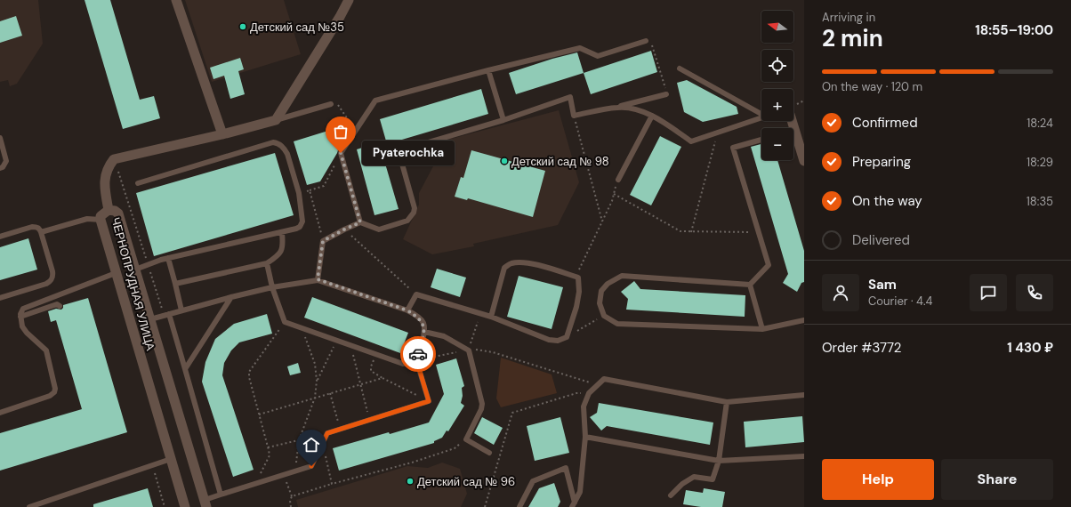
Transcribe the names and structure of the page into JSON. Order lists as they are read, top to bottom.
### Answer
{
  "streets": {
    "street": ["ЧЕРНОПРУДНАЯ УЛИЦА"]
  },
  "places": [
    "Детский сад №35",
    "Pyaterochka",
    "Детский сад № 98",
    "Детский сад № 96"
  ],
  "north": "left",
  "page": {
    "heading": ["2 min", "Arriving in", "18:55–19:00"],
    "panel": [
      "Sam",
      "Courier · 4.4",
      "Order #3772",
      "1 430 ₽"
    ],
    "map_buttons": ["+", "−"],
    "bar": "On the way · 120 m",
    "list": [
      ["Confirmed", "18:24"],
      ["Preparing", "18:29"],
      ["On the way", "18:35"],
      "Delivered"
    ],
    "bubble": "Pyaterochka",
    "buttons": ["Help", "Share"]
  }
}
